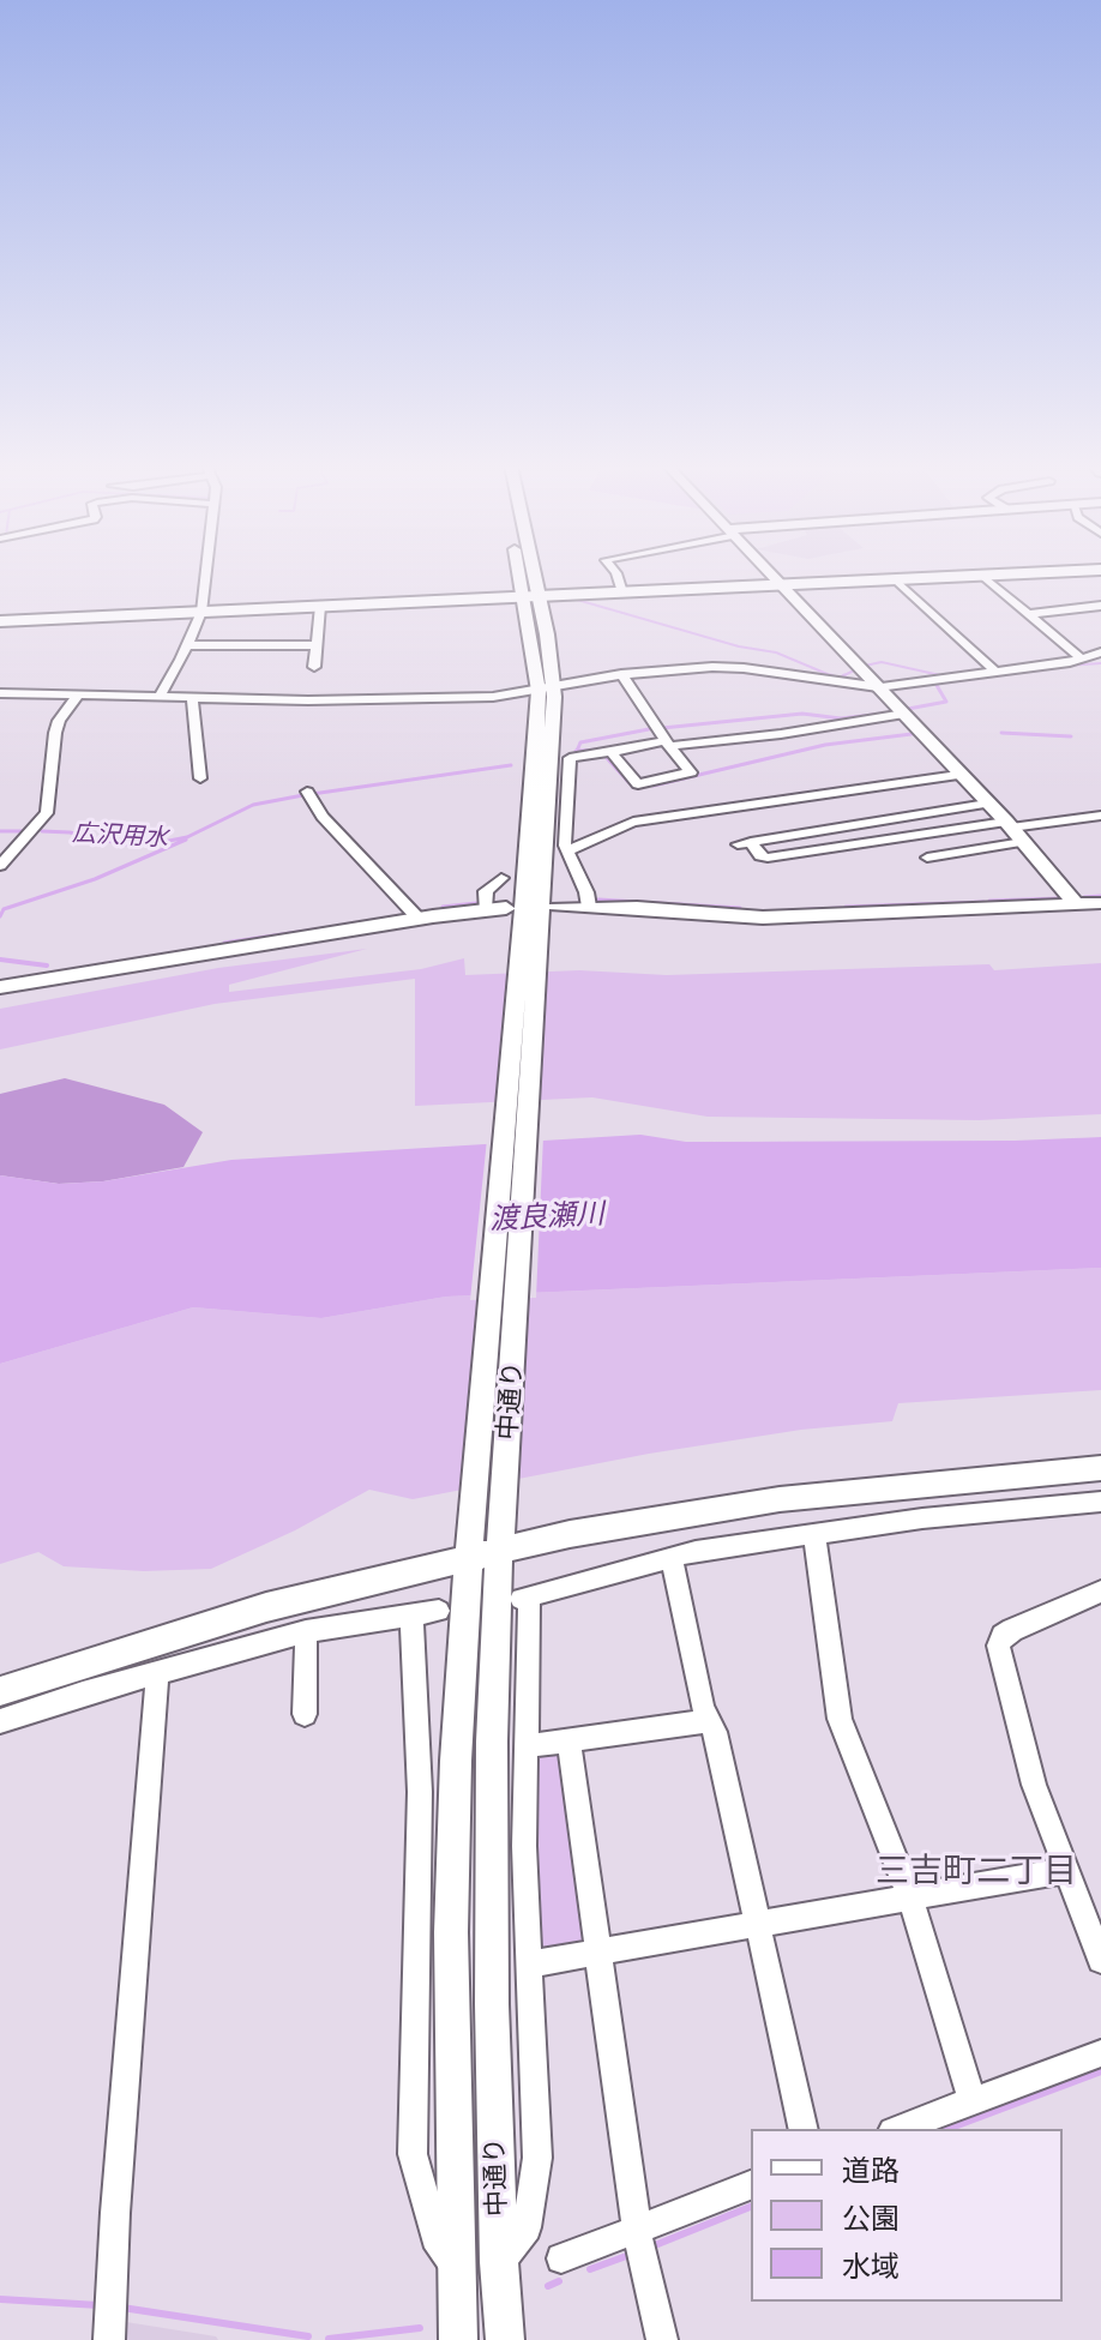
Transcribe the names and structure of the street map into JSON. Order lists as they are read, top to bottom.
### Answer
{
  "streets": {
    "street": ["中通り"]
  },
  "districts": ["三吉町二丁目"],
  "water": ["広沢用水", "渡良瀬川"],
  "legend": ["道路", "公園", "水域"]
}
